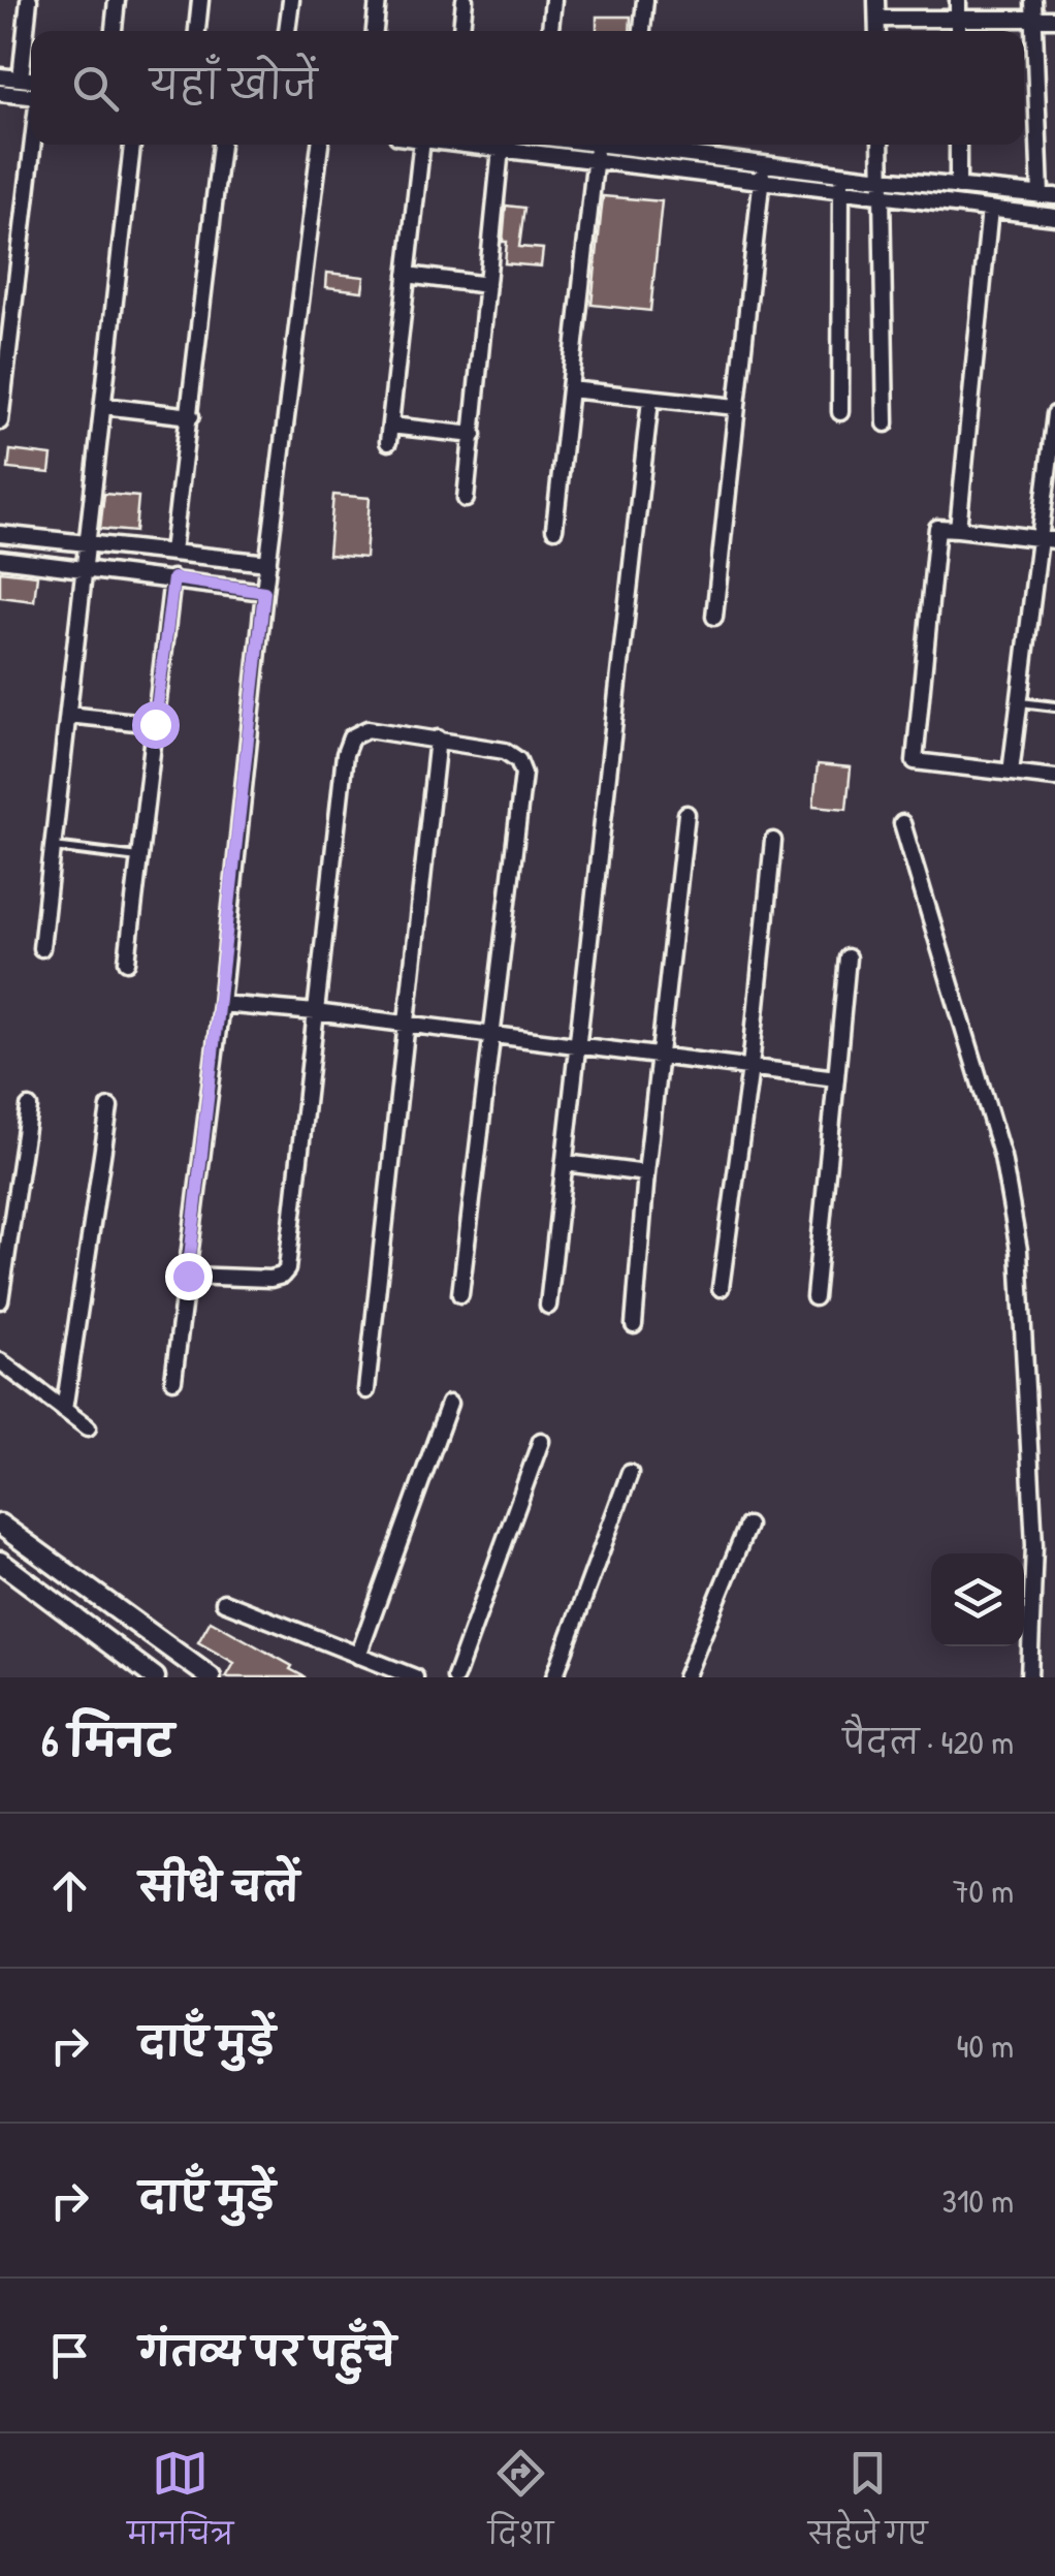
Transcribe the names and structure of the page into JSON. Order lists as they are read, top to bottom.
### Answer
{
  "page": {
    "search": "यहाँ खोजें",
    "heading": ["6 मिनट", "पैदल · 420 m"],
    "list": [
      ["सीधे चलें", "70 m"],
      ["दाएँ मुड़ें", "40 m"],
      ["दाएँ मुड़ें", "310 m"],
      "गंतव्य पर पहुँचे"
    ],
    "nav": ["मानचित्र", "दिशा", "सहेजे गए"]
  }
}
